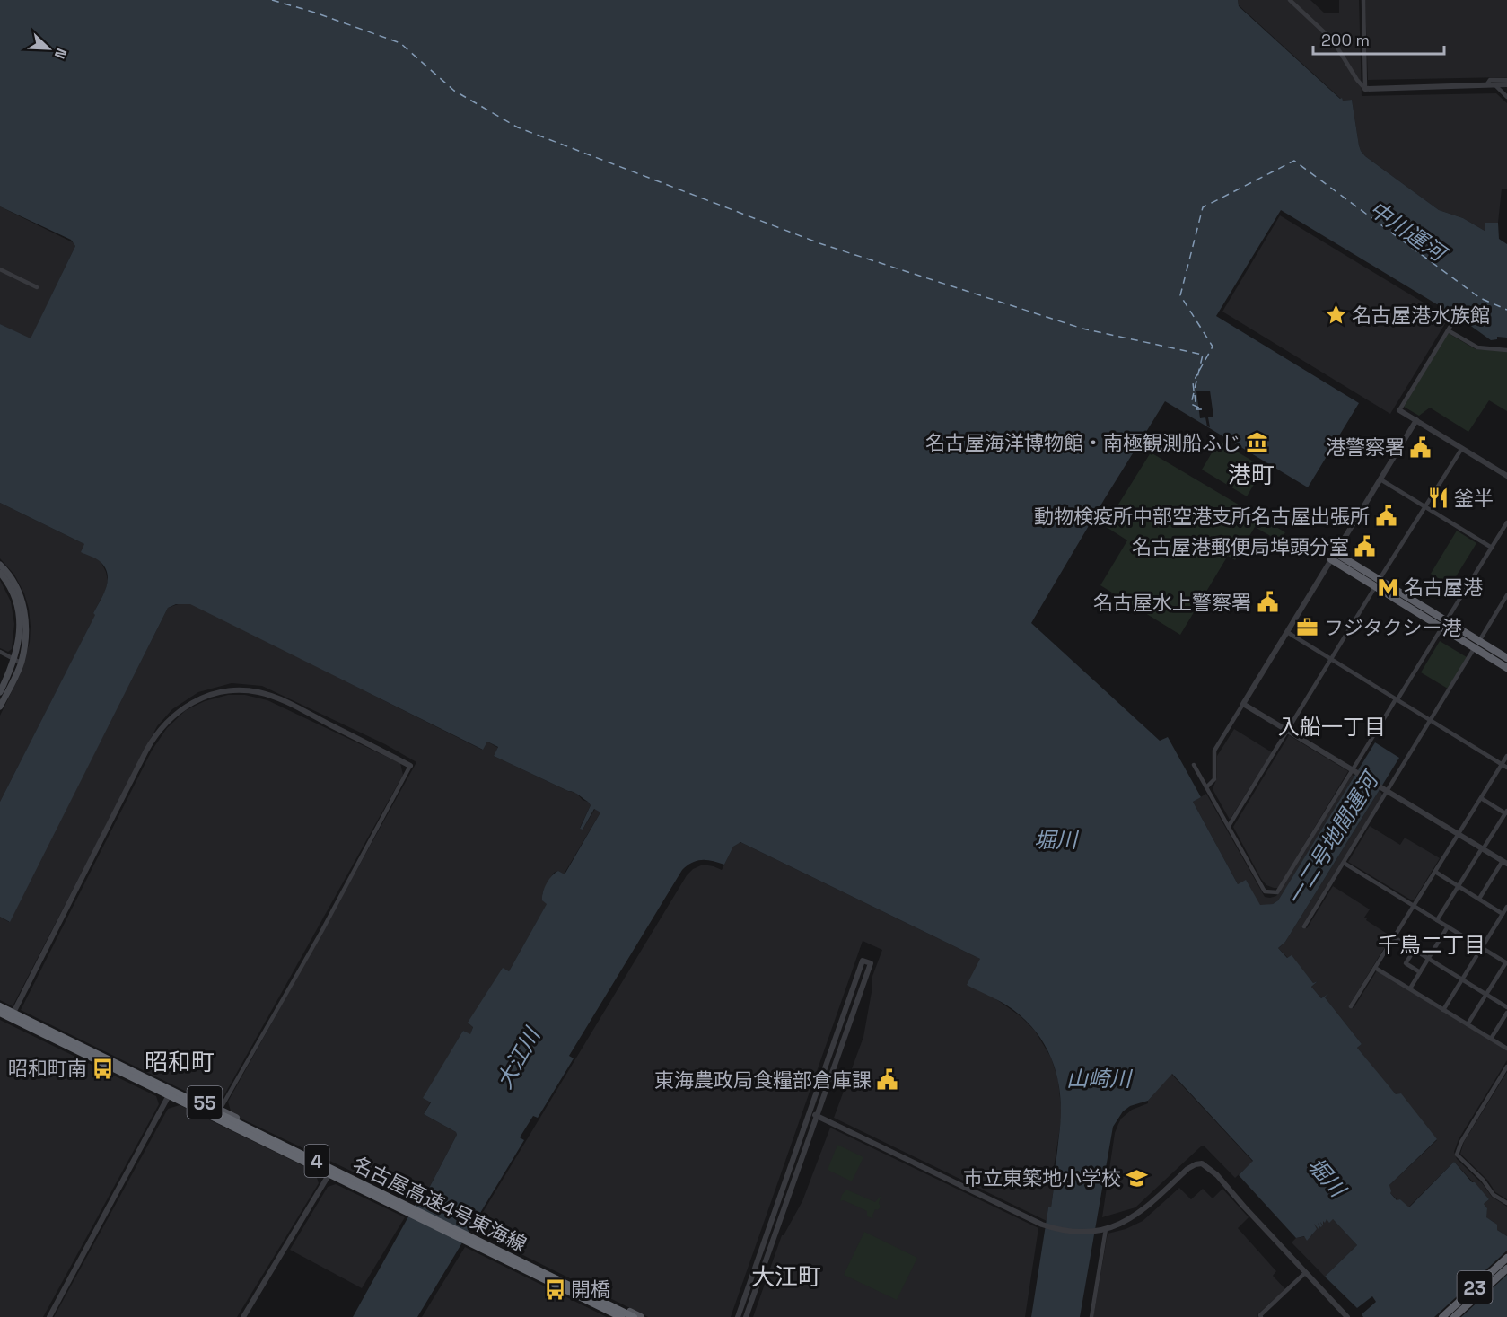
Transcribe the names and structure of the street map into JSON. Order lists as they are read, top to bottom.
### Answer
{
  "streets": {
    "highway": ["4", "名古屋高速4号東海線", "23"],
    "main road": ["55"]
  },
  "crossings": [
    ["55", "名古屋高速4号東海線"]
  ],
  "districts": [
    "港町",
    "入船一丁目",
    "千鳥二丁目",
    "昭和町",
    "大江町"
  ],
  "water": [
    "中川運河",
    "堀川",
    "一二号地間運河",
    "大江川",
    "山崎川"
  ],
  "places": {
    "place": ["名古屋港水族館"],
    "museum": ["名古屋海洋博物館・南極観測船ふじ"],
    "public building": [
      "港警察署",
      "動物検疫所中部空港支所名古屋出張所",
      "名古屋港郵便局埠頭分室",
      "名古屋水上警察署",
      "東海農政局食糧部倉庫課"
    ],
    "restaurant": ["釜半"],
    "metro station": ["名古屋港"],
    "office": ["フジタクシー港"],
    "bus stop": ["昭和町南", "開橋"],
    "school or university": ["市立東築地小学校"]
  },
  "scale_bar": "200 m",
  "north": "bottom right"
}
